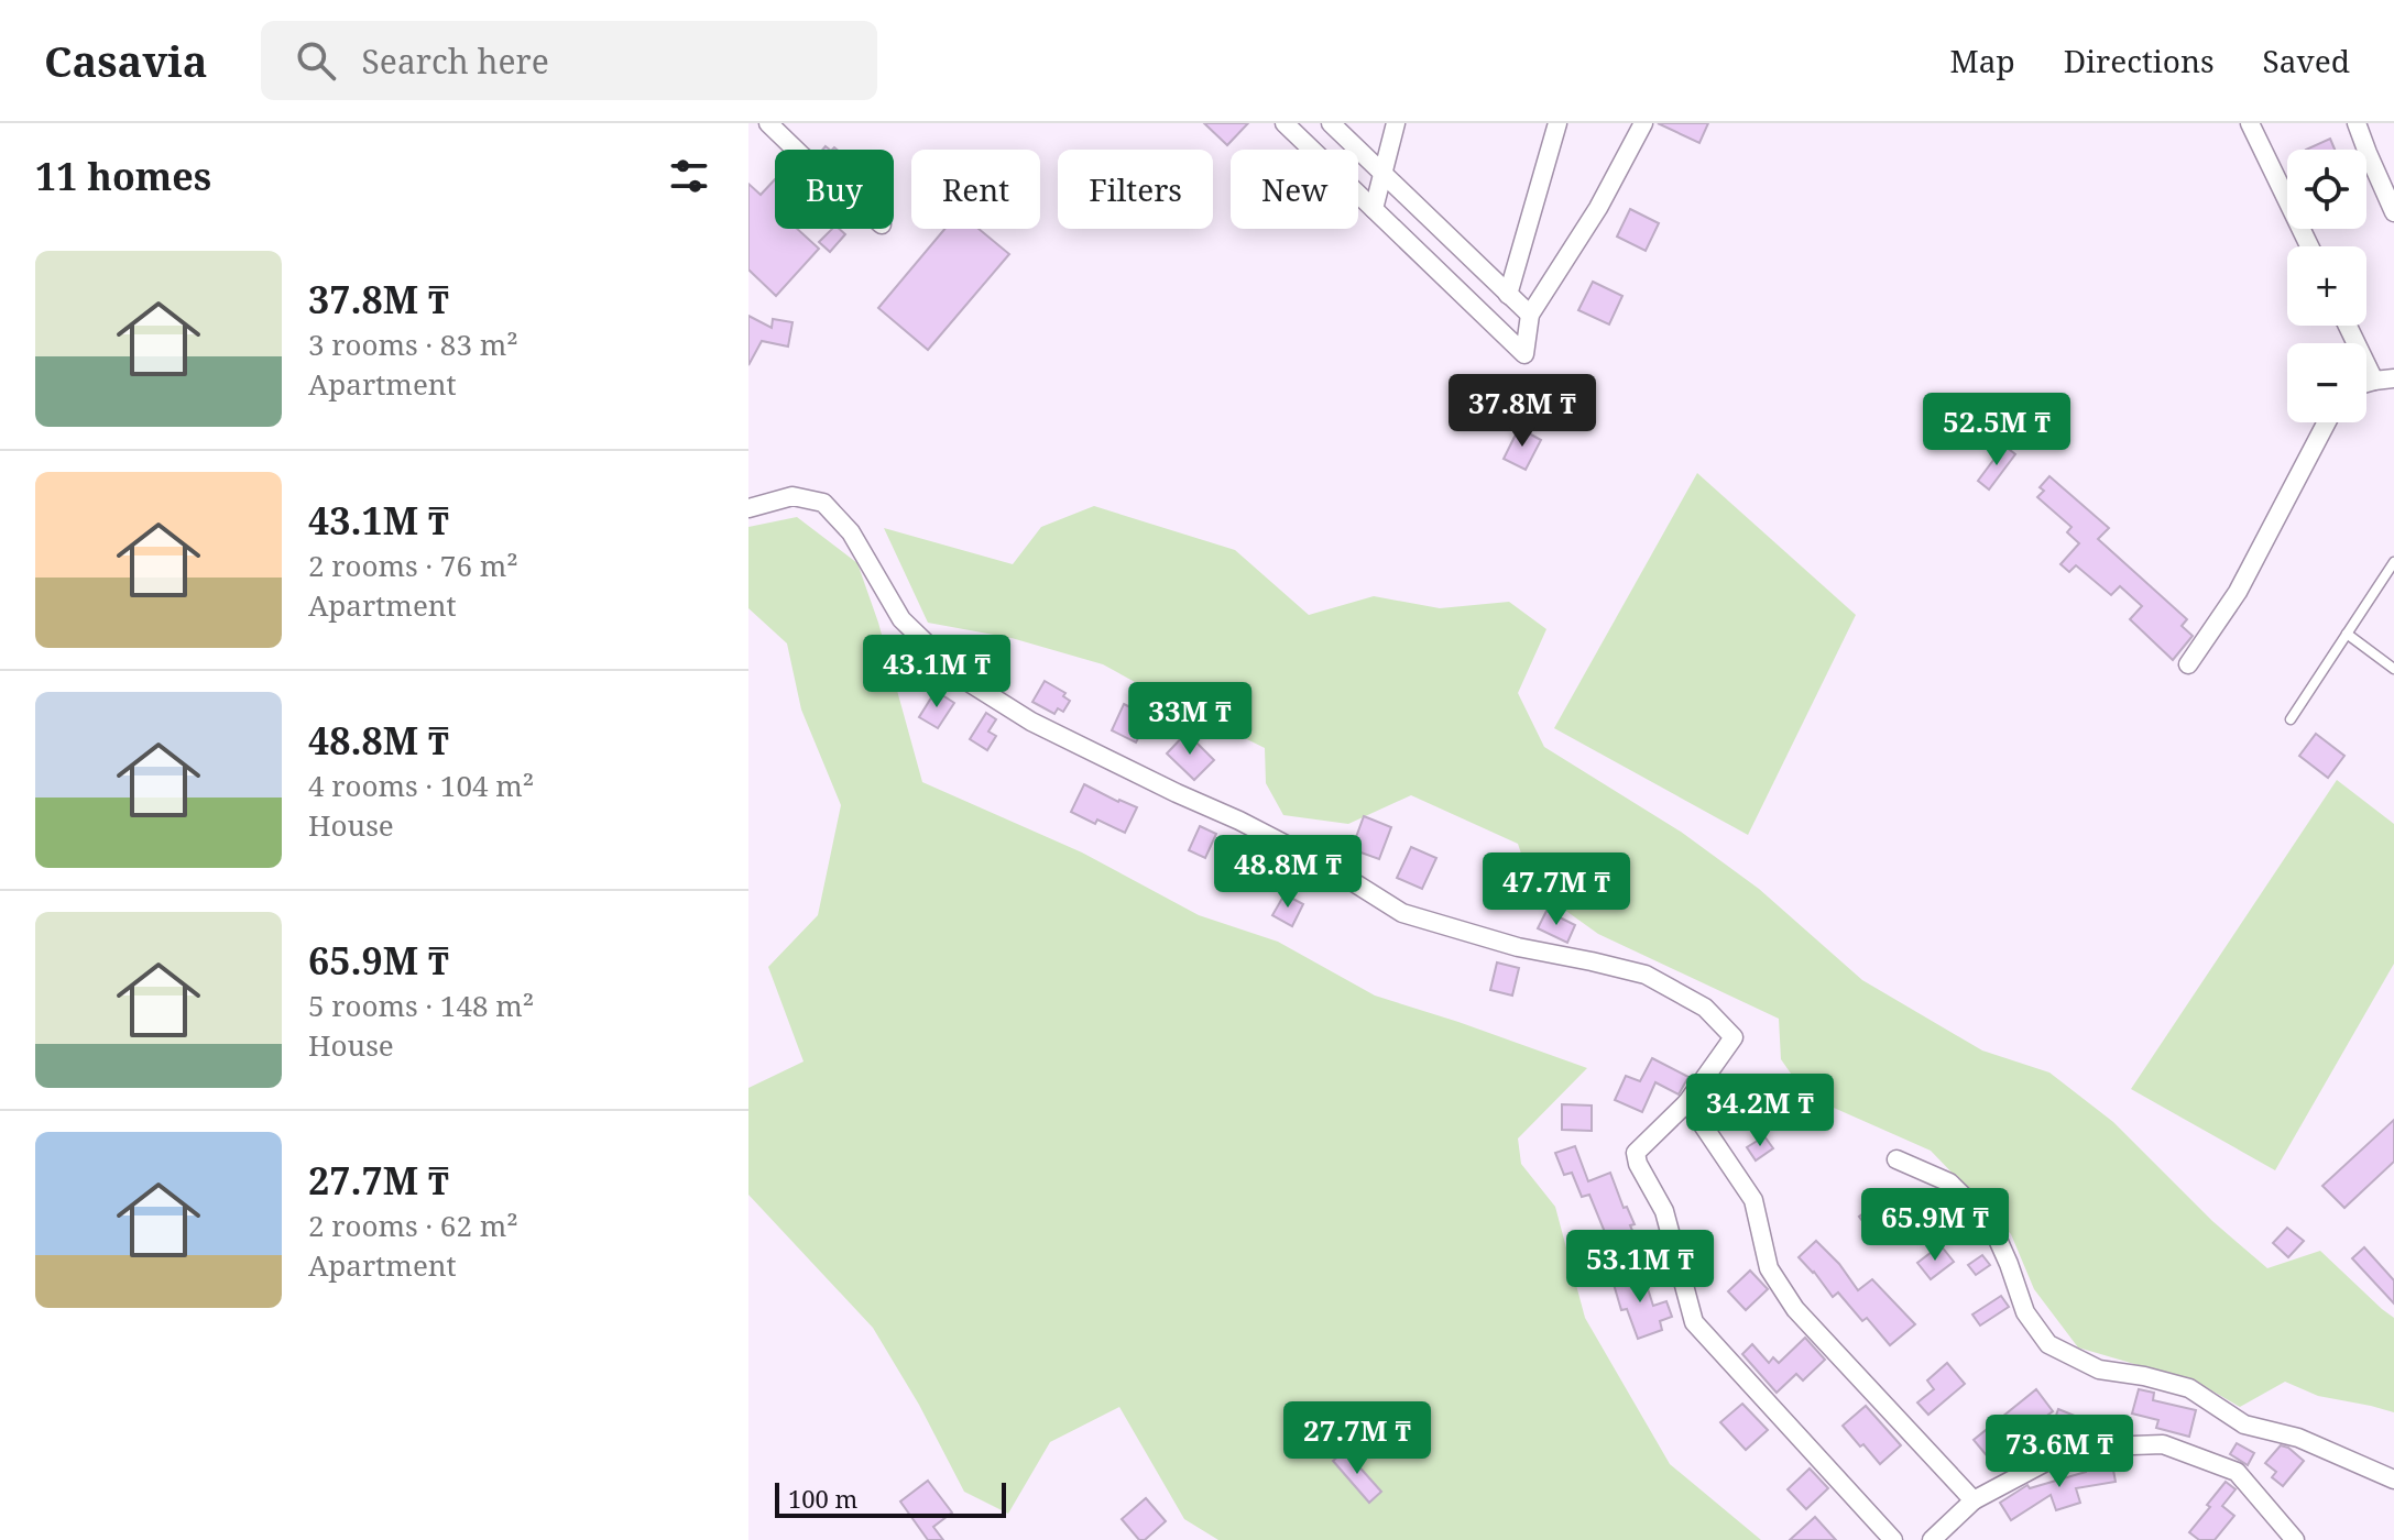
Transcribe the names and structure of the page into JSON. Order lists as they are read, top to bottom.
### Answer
{
  "scale_bar": "100 m",
  "page": {
    "header": "Casavia",
    "search": "Search here",
    "nav": ["Map", "Directions", "Saved"],
    "heading": "11 homes",
    "map_buttons": ["+", "−"],
    "chip": [
      "Buy",
      "Rent",
      "Filters",
      "New"
    ],
    "list": [
      {
        "name": "37.8M ₸",
        "note": "3 rooms · 83 m² · Apartment"
      },
      {
        "name": "43.1M ₸",
        "note": "2 rooms · 76 m² · Apartment"
      },
      {
        "name": "48.8M ₸",
        "note": "4 rooms · 104 m² · House"
      },
      {
        "name": "65.9M ₸",
        "note": "5 rooms · 148 m² · House"
      },
      {
        "name": "27.7M ₸",
        "note": "2 rooms · 62 m² · Apartment"
      }
    ],
    "price": [
      "37.8M ₸",
      "52.5M ₸",
      "43.1M ₸",
      "33M ₸",
      "48.8M ₸",
      "47.7M ₸",
      "34.2M ₸",
      "65.9M ₸",
      "53.1M ₸",
      "27.7M ₸",
      "73.6M ₸"
    ],
    "scale": "100 m"
  }
}
